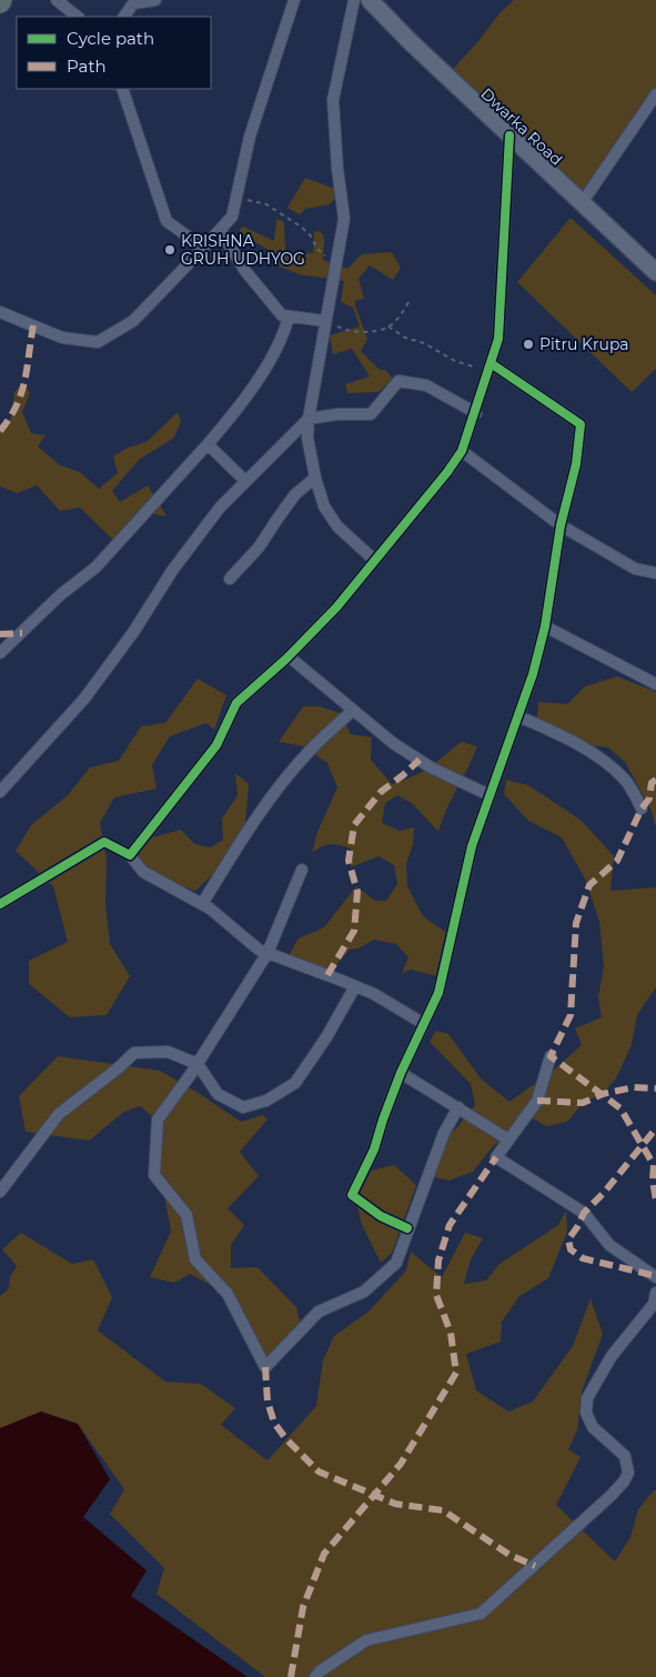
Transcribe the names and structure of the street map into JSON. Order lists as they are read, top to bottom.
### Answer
{
  "streets": {
    "street": ["Dwarka Road"]
  },
  "places": ["KRISHNA GRUH UDHYOG", "Pitru Krupa"],
  "legend": ["Cycle path", "Path"]
}
